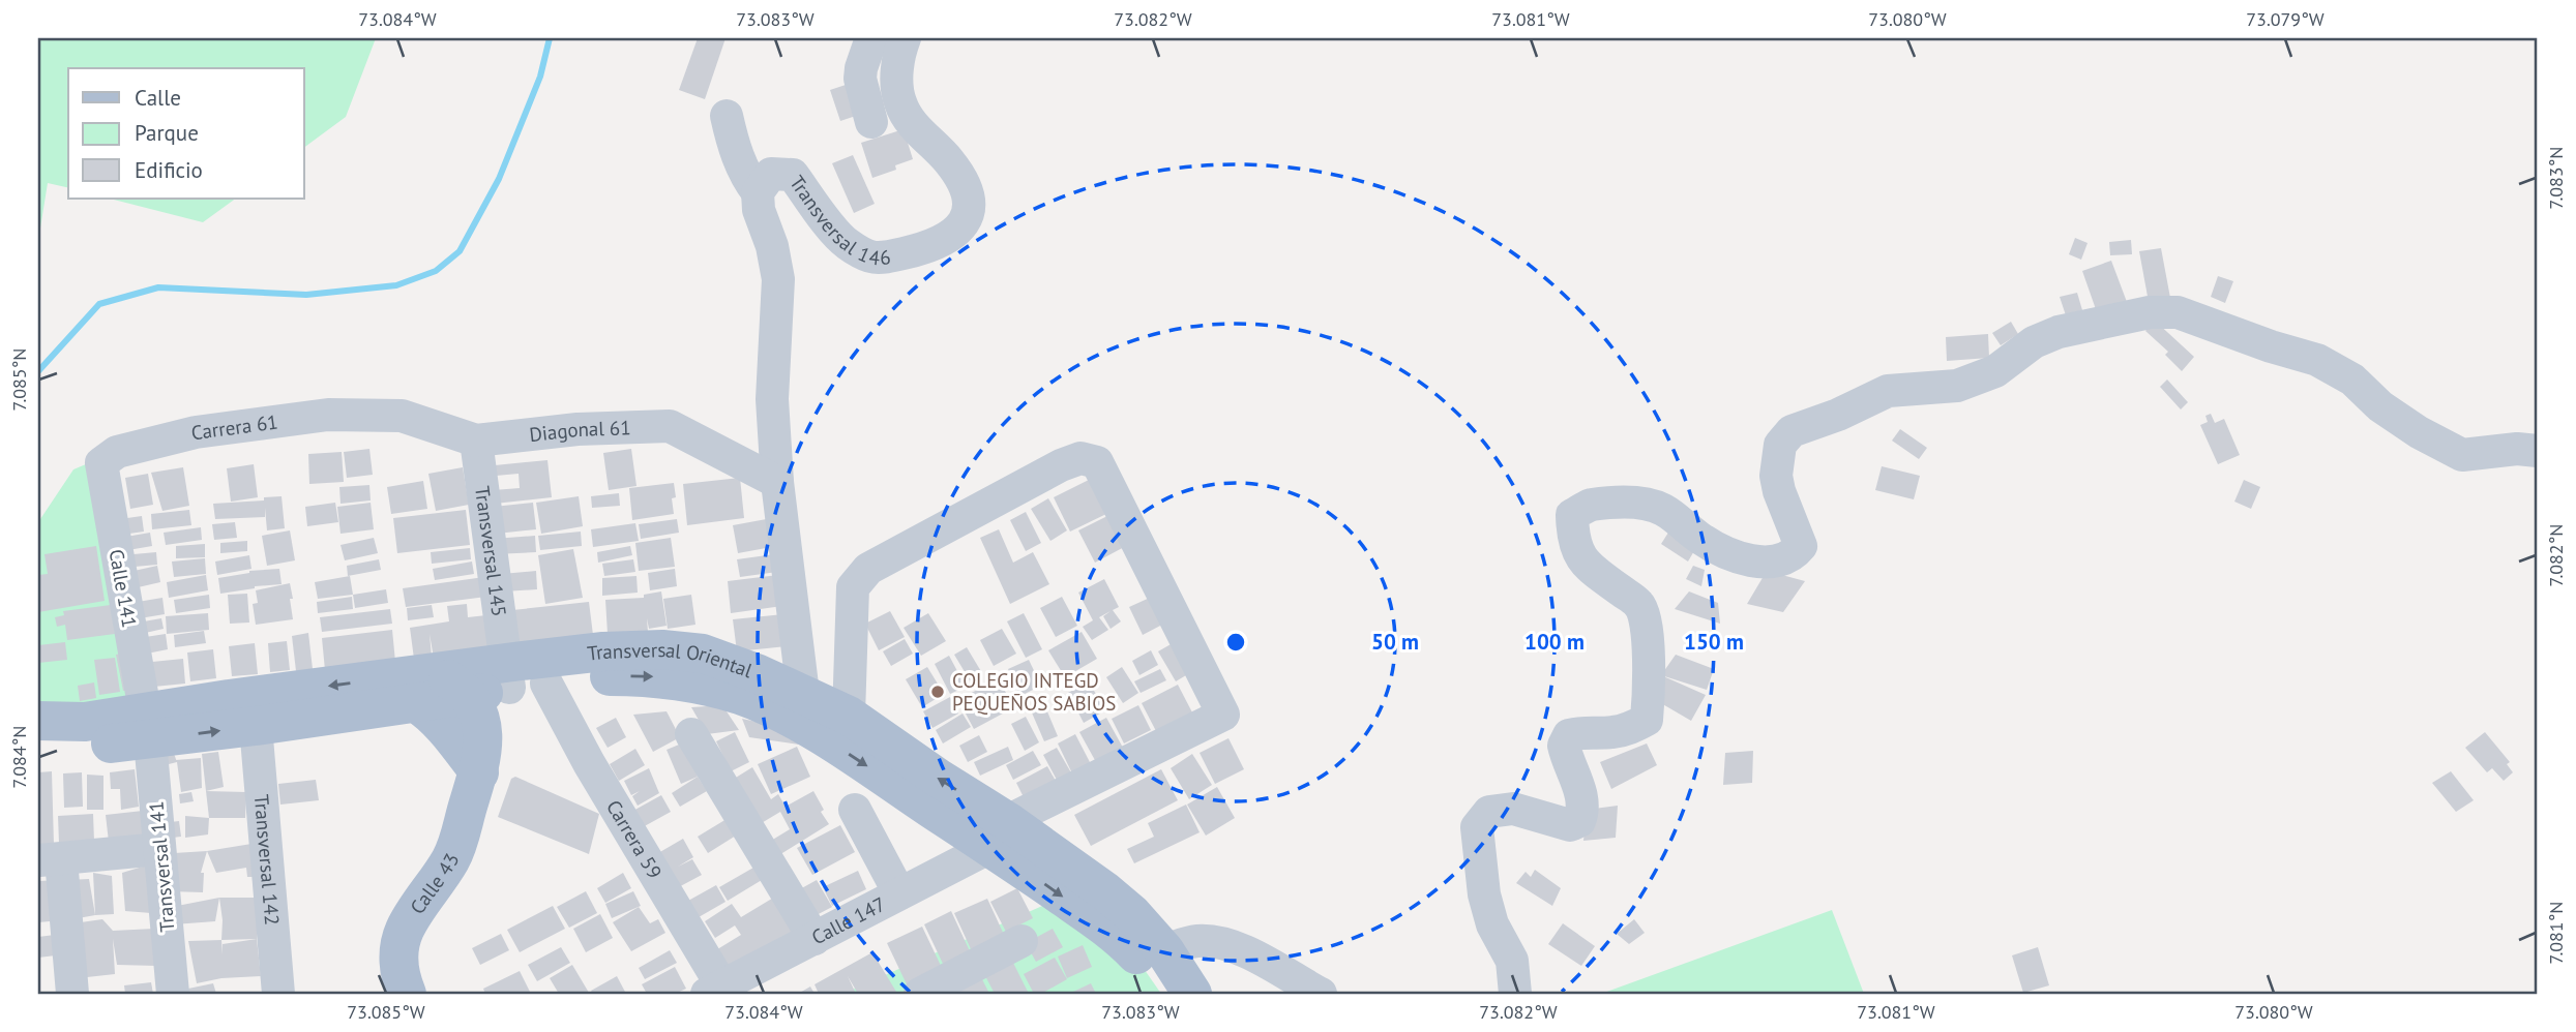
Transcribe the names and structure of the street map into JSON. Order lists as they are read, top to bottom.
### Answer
{
  "streets": {
    "main road": ["Transversal Oriental", "Calle 43"],
    "street": [
      "Transversal 146",
      "Carrera 61",
      "Diagonal 61",
      "Transversal 145",
      "Calle 141",
      "Carrera 59",
      "Transversal 142",
      "Transversal 141",
      "Calle 147"
    ]
  },
  "crossings": [
    ["Transversal 146", "Diagonal 61"],
    ["Transversal 146", "Transversal Oriental"],
    ["Carrera 61", "Diagonal 61"],
    ["Carrera 61", "Calle 141"],
    ["Diagonal 61", "Transversal 145"],
    ["Transversal 145", "Transversal Oriental"],
    ["Transversal 145", "Carrera 59"],
    ["Calle 141", "Transversal Oriental"],
    ["Calle 141", "Transversal 141"],
    ["Transversal Oriental", "Carrera 59"],
    ["Transversal Oriental", "Transversal 142"],
    ["Transversal Oriental", "Transversal 141"],
    ["Transversal Oriental", "Calle 43"],
    ["Transversal Oriental", "Calle 147"],
    ["Carrera 59", "Calle 147"]
  ],
  "places": ["COLEGIO INTEGD PEQUEÑOS SABIOS"],
  "legend": ["Calle", "Parque", "Edificio"],
  "coordinates": [
    "73.084°W",
    "73.083°W",
    "73.082°W",
    "73.081°W",
    "73.080°W",
    "73.079°W",
    "7.083°N",
    "7.085°N",
    "7.082°N",
    "7.084°N",
    "7.081°N",
    "73.085°W"
  ],
  "rings": ["50 m", "100 m", "150 m"]
}
